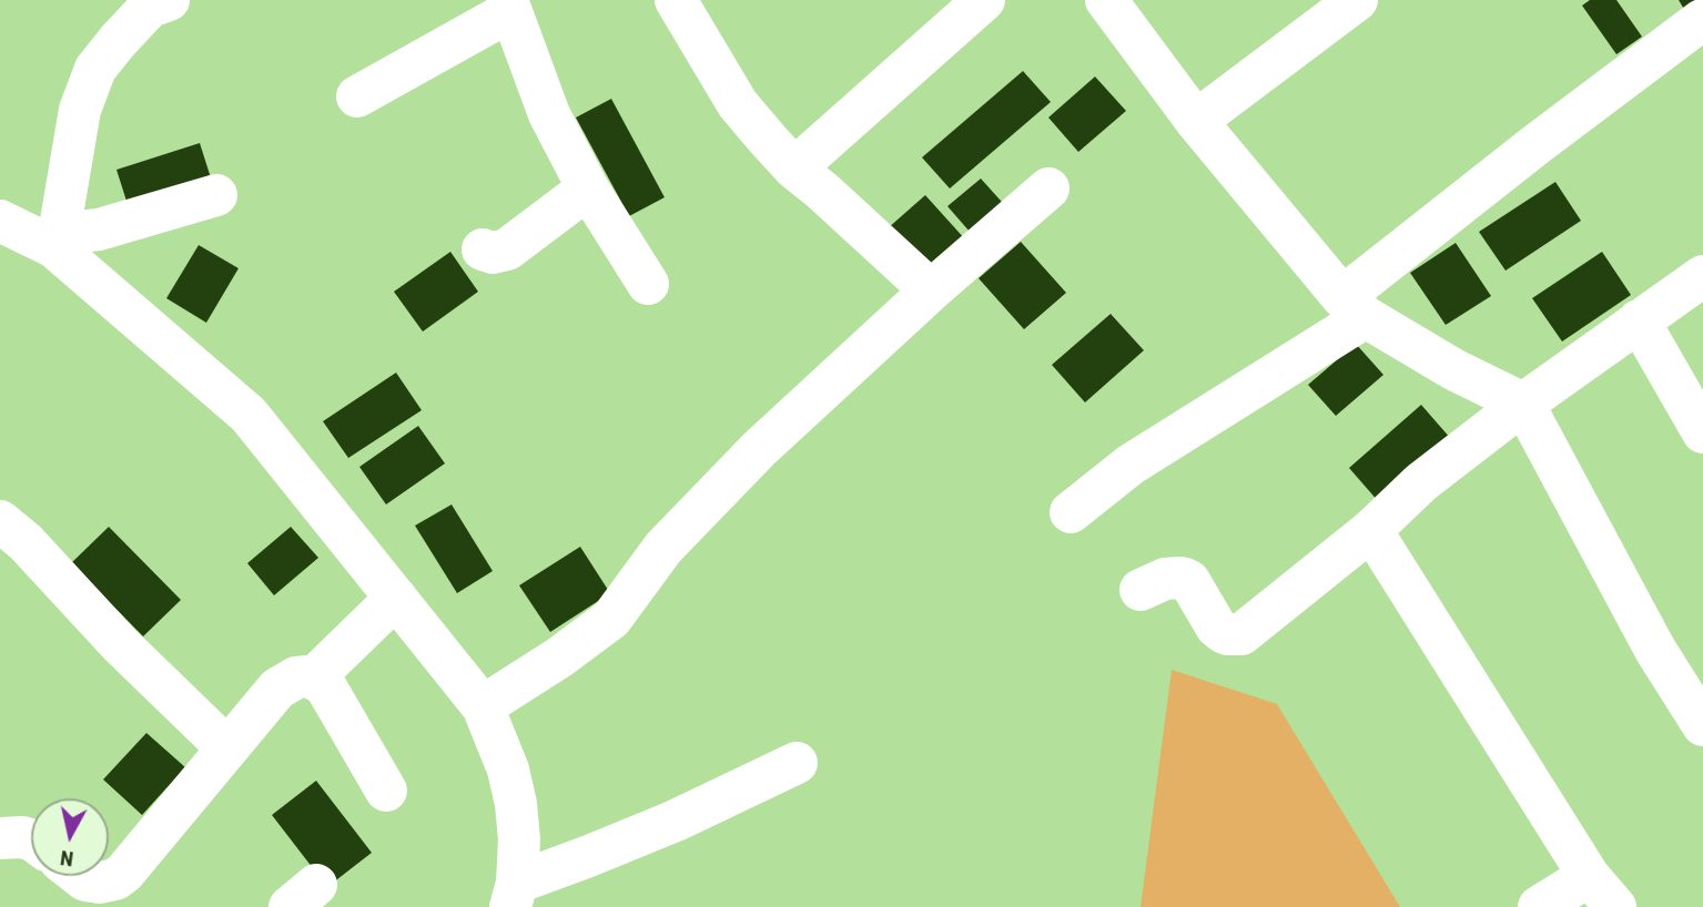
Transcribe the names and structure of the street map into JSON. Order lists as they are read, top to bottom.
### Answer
{
  "north": "bottom"
}
